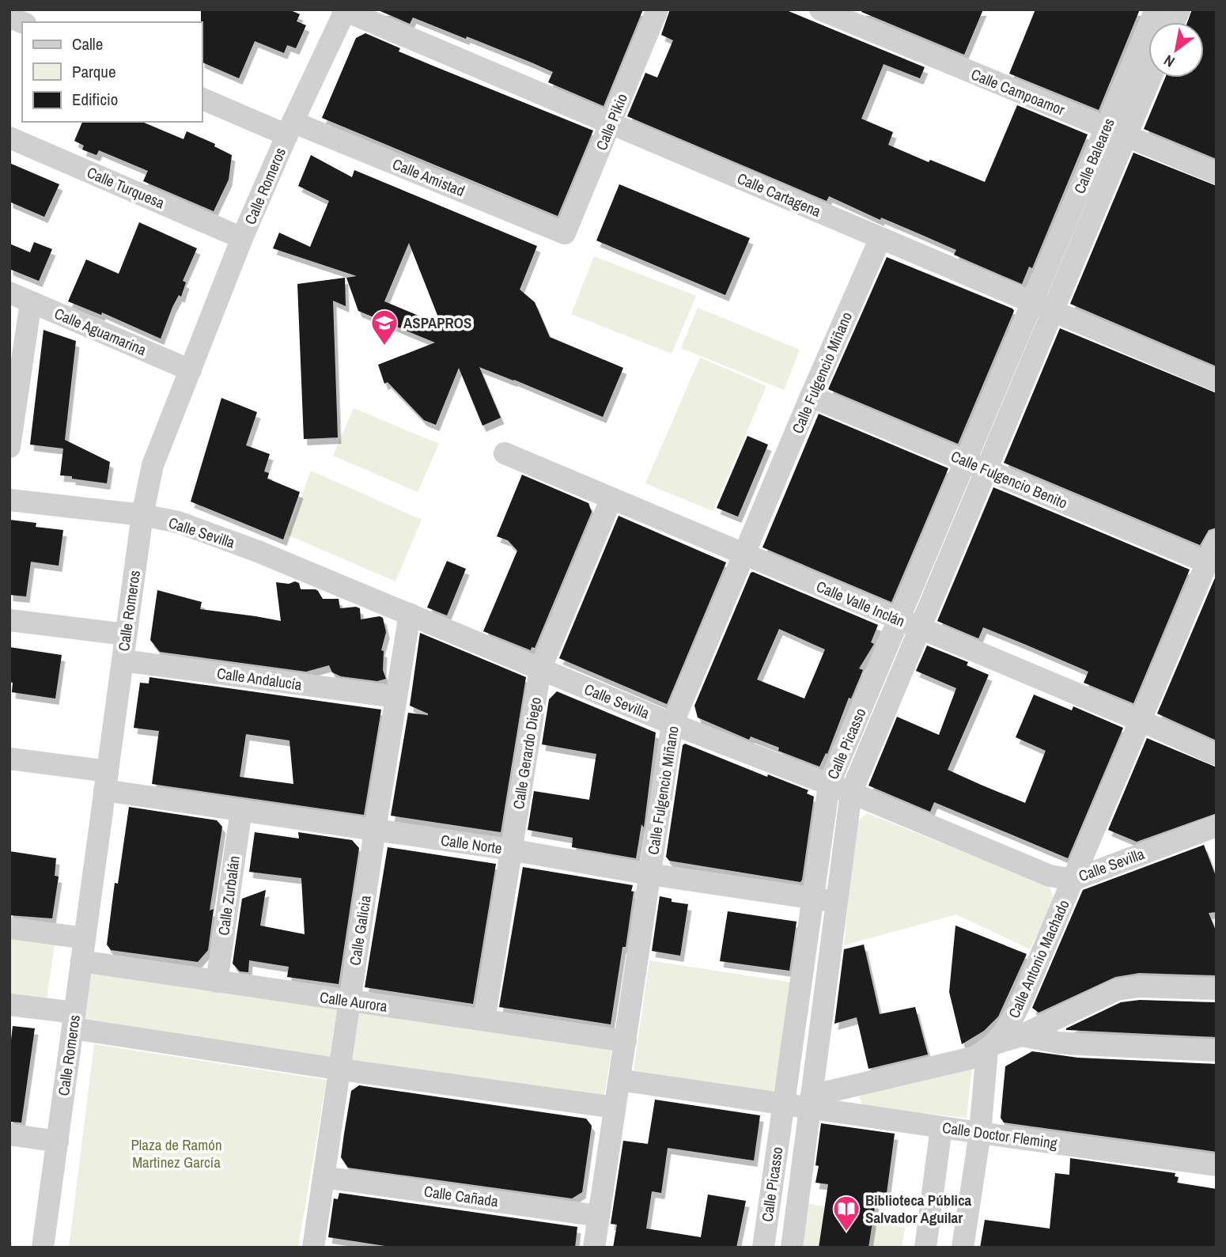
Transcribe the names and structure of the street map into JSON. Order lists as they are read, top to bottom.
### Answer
{
  "streets": {
    "street": [
      "Calle Campoamor",
      "Calle Pikio",
      "Calle Baleares",
      "Calle Amistad",
      "Calle Romeros",
      "Calle Turquesa",
      "Calle Cartagena",
      "Calle Aguamarina",
      "Calle Fulgencio Miñano",
      "Calle Fulgencio Benito",
      "Calle Sevilla",
      "Calle Valle Inclán",
      "Calle Andalucía",
      "Calle Picasso",
      "Calle Gerardo Diego",
      "Calle Norte",
      "Calle Zurbalán",
      "Calle Galicia",
      "Calle Antonio Machado",
      "Calle Aurora",
      "Calle Doctor Fleming",
      "Calle Cañada"
    ]
  },
  "crossings": [
    ["Calle Campoamor", "Calle Baleares"],
    ["Calle Pikio", "Calle Amistad"],
    ["Calle Pikio", "Calle Cartagena"],
    ["Calle Baleares", "Calle Cartagena"],
    ["Calle Baleares", "Calle Picasso"],
    ["Calle Amistad", "Calle Romeros"],
    ["Calle Romeros", "Calle Turquesa"],
    ["Calle Romeros", "Calle Cartagena"],
    ["Calle Romeros", "Calle Aguamarina"],
    ["Calle Romeros", "Calle Sevilla"],
    ["Calle Romeros", "Calle Andalucía"],
    ["Calle Romeros", "Calle Norte"],
    ["Calle Romeros", "Calle Aurora"],
    ["Calle Cartagena", "Calle Fulgencio Miñano"],
    ["Calle Cartagena", "Calle Picasso"],
    ["Calle Fulgencio Miñano", "Calle Fulgencio Benito"],
    ["Calle Fulgencio Miñano", "Calle Sevilla"],
    ["Calle Fulgencio Miñano", "Calle Valle Inclán"],
    ["Calle Fulgencio Miñano", "Calle Norte"],
    ["Calle Fulgencio Miñano", "Calle Aurora"],
    ["Calle Fulgencio Miñano", "Calle Cañada"],
    ["Calle Fulgencio Benito", "Calle Picasso"],
    ["Calle Fulgencio Benito", "Calle Antonio Machado"],
    ["Calle Sevilla", "Calle Picasso"],
    ["Calle Sevilla", "Calle Gerardo Diego"],
    ["Calle Sevilla", "Calle Galicia"],
    ["Calle Sevilla", "Calle Antonio Machado"],
    ["Calle Valle Inclán", "Calle Picasso"],
    ["Calle Valle Inclán", "Calle Gerardo Diego"],
    ["Calle Valle Inclán", "Calle Antonio Machado"],
    ["Calle Andalucía", "Calle Galicia"],
    ["Calle Picasso", "Calle Norte"],
    ["Calle Picasso", "Calle Doctor Fleming"],
    ["Calle Gerardo Diego", "Calle Norte"],
    ["Calle Gerardo Diego", "Calle Aurora"],
    ["Calle Norte", "Calle Zurbalán"],
    ["Calle Norte", "Calle Galicia"],
    ["Calle Zurbalán", "Calle Aurora"],
    ["Calle Galicia", "Calle Aurora"],
    ["Calle Galicia", "Calle Cañada"]
  ],
  "parks": ["Plaza de Ramón Martinez García"],
  "places": {
    "school or university": ["ASPAPROS"],
    "library": ["Biblioteca Pública Salvador Aguilar"]
  },
  "legend": ["Calle", "Parque", "Edificio"],
  "north": "bottom left"
}
